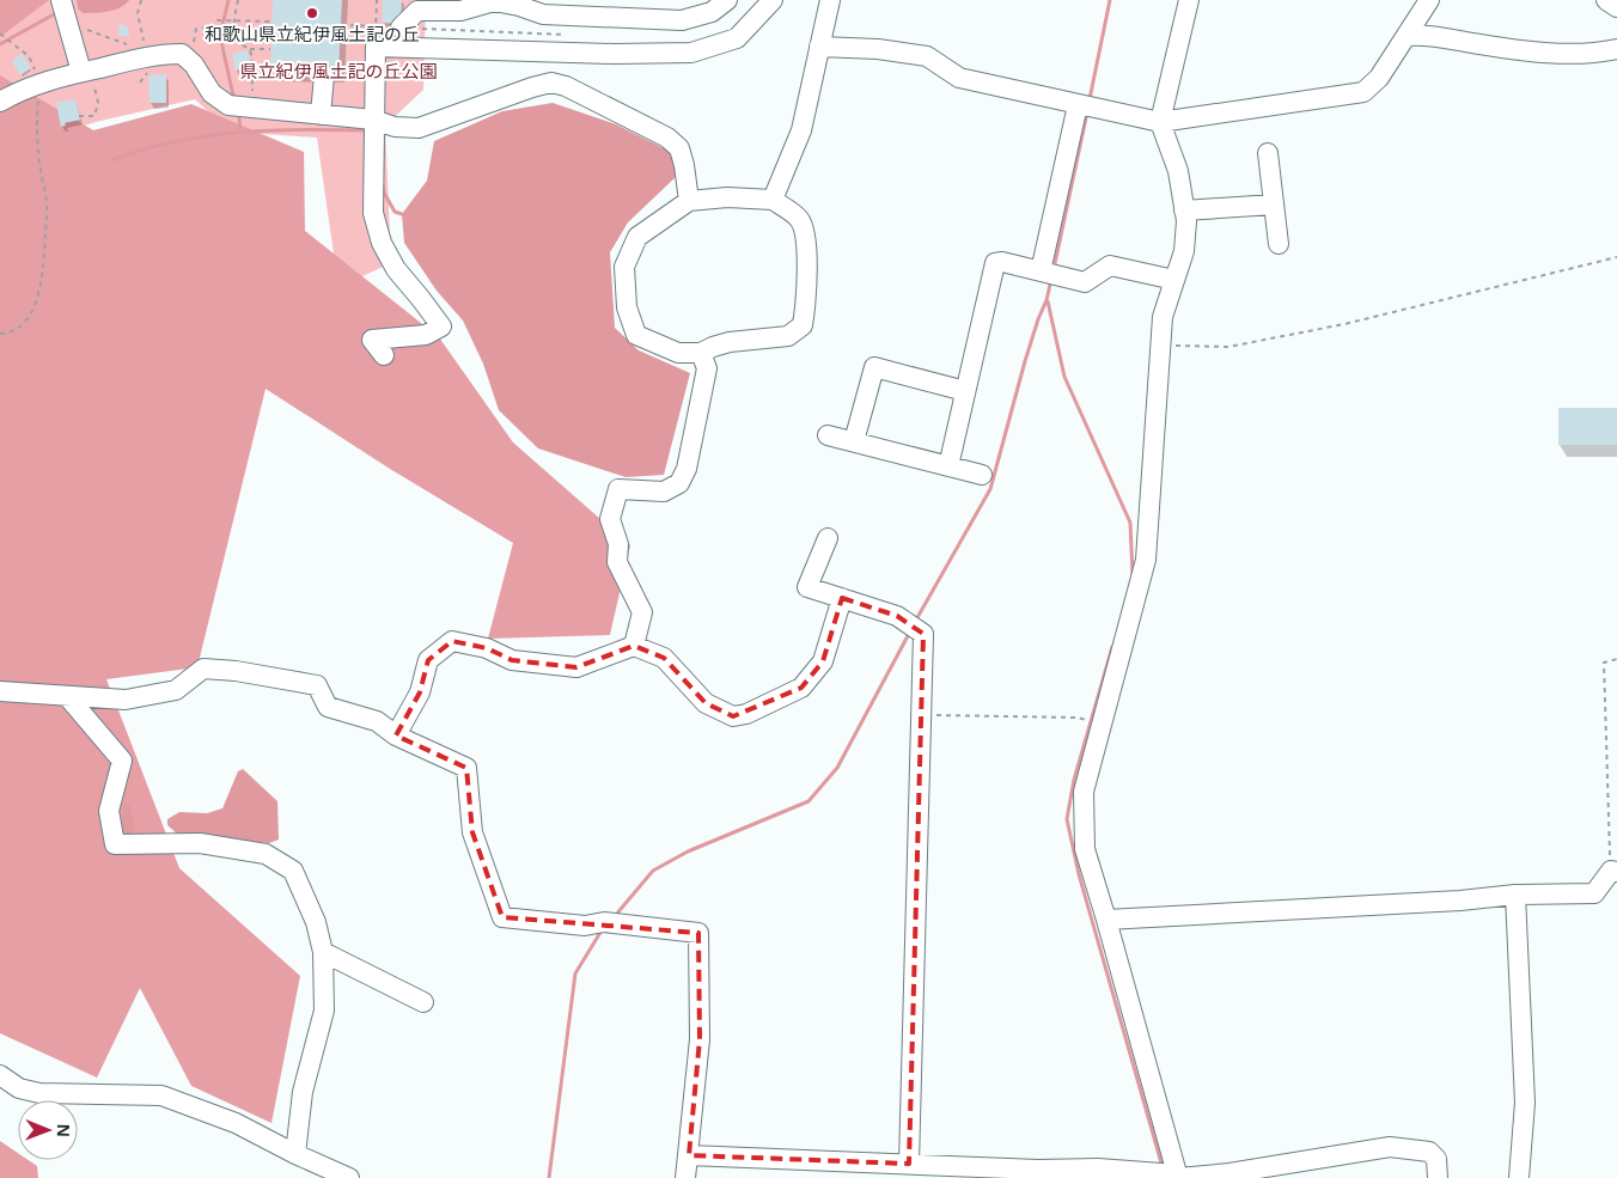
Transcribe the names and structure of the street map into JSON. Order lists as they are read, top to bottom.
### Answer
{
  "parks": ["県立紀伊風土記の丘公園"],
  "places": ["和歌山県立紀伊風土記の丘"],
  "north": "right"
}
